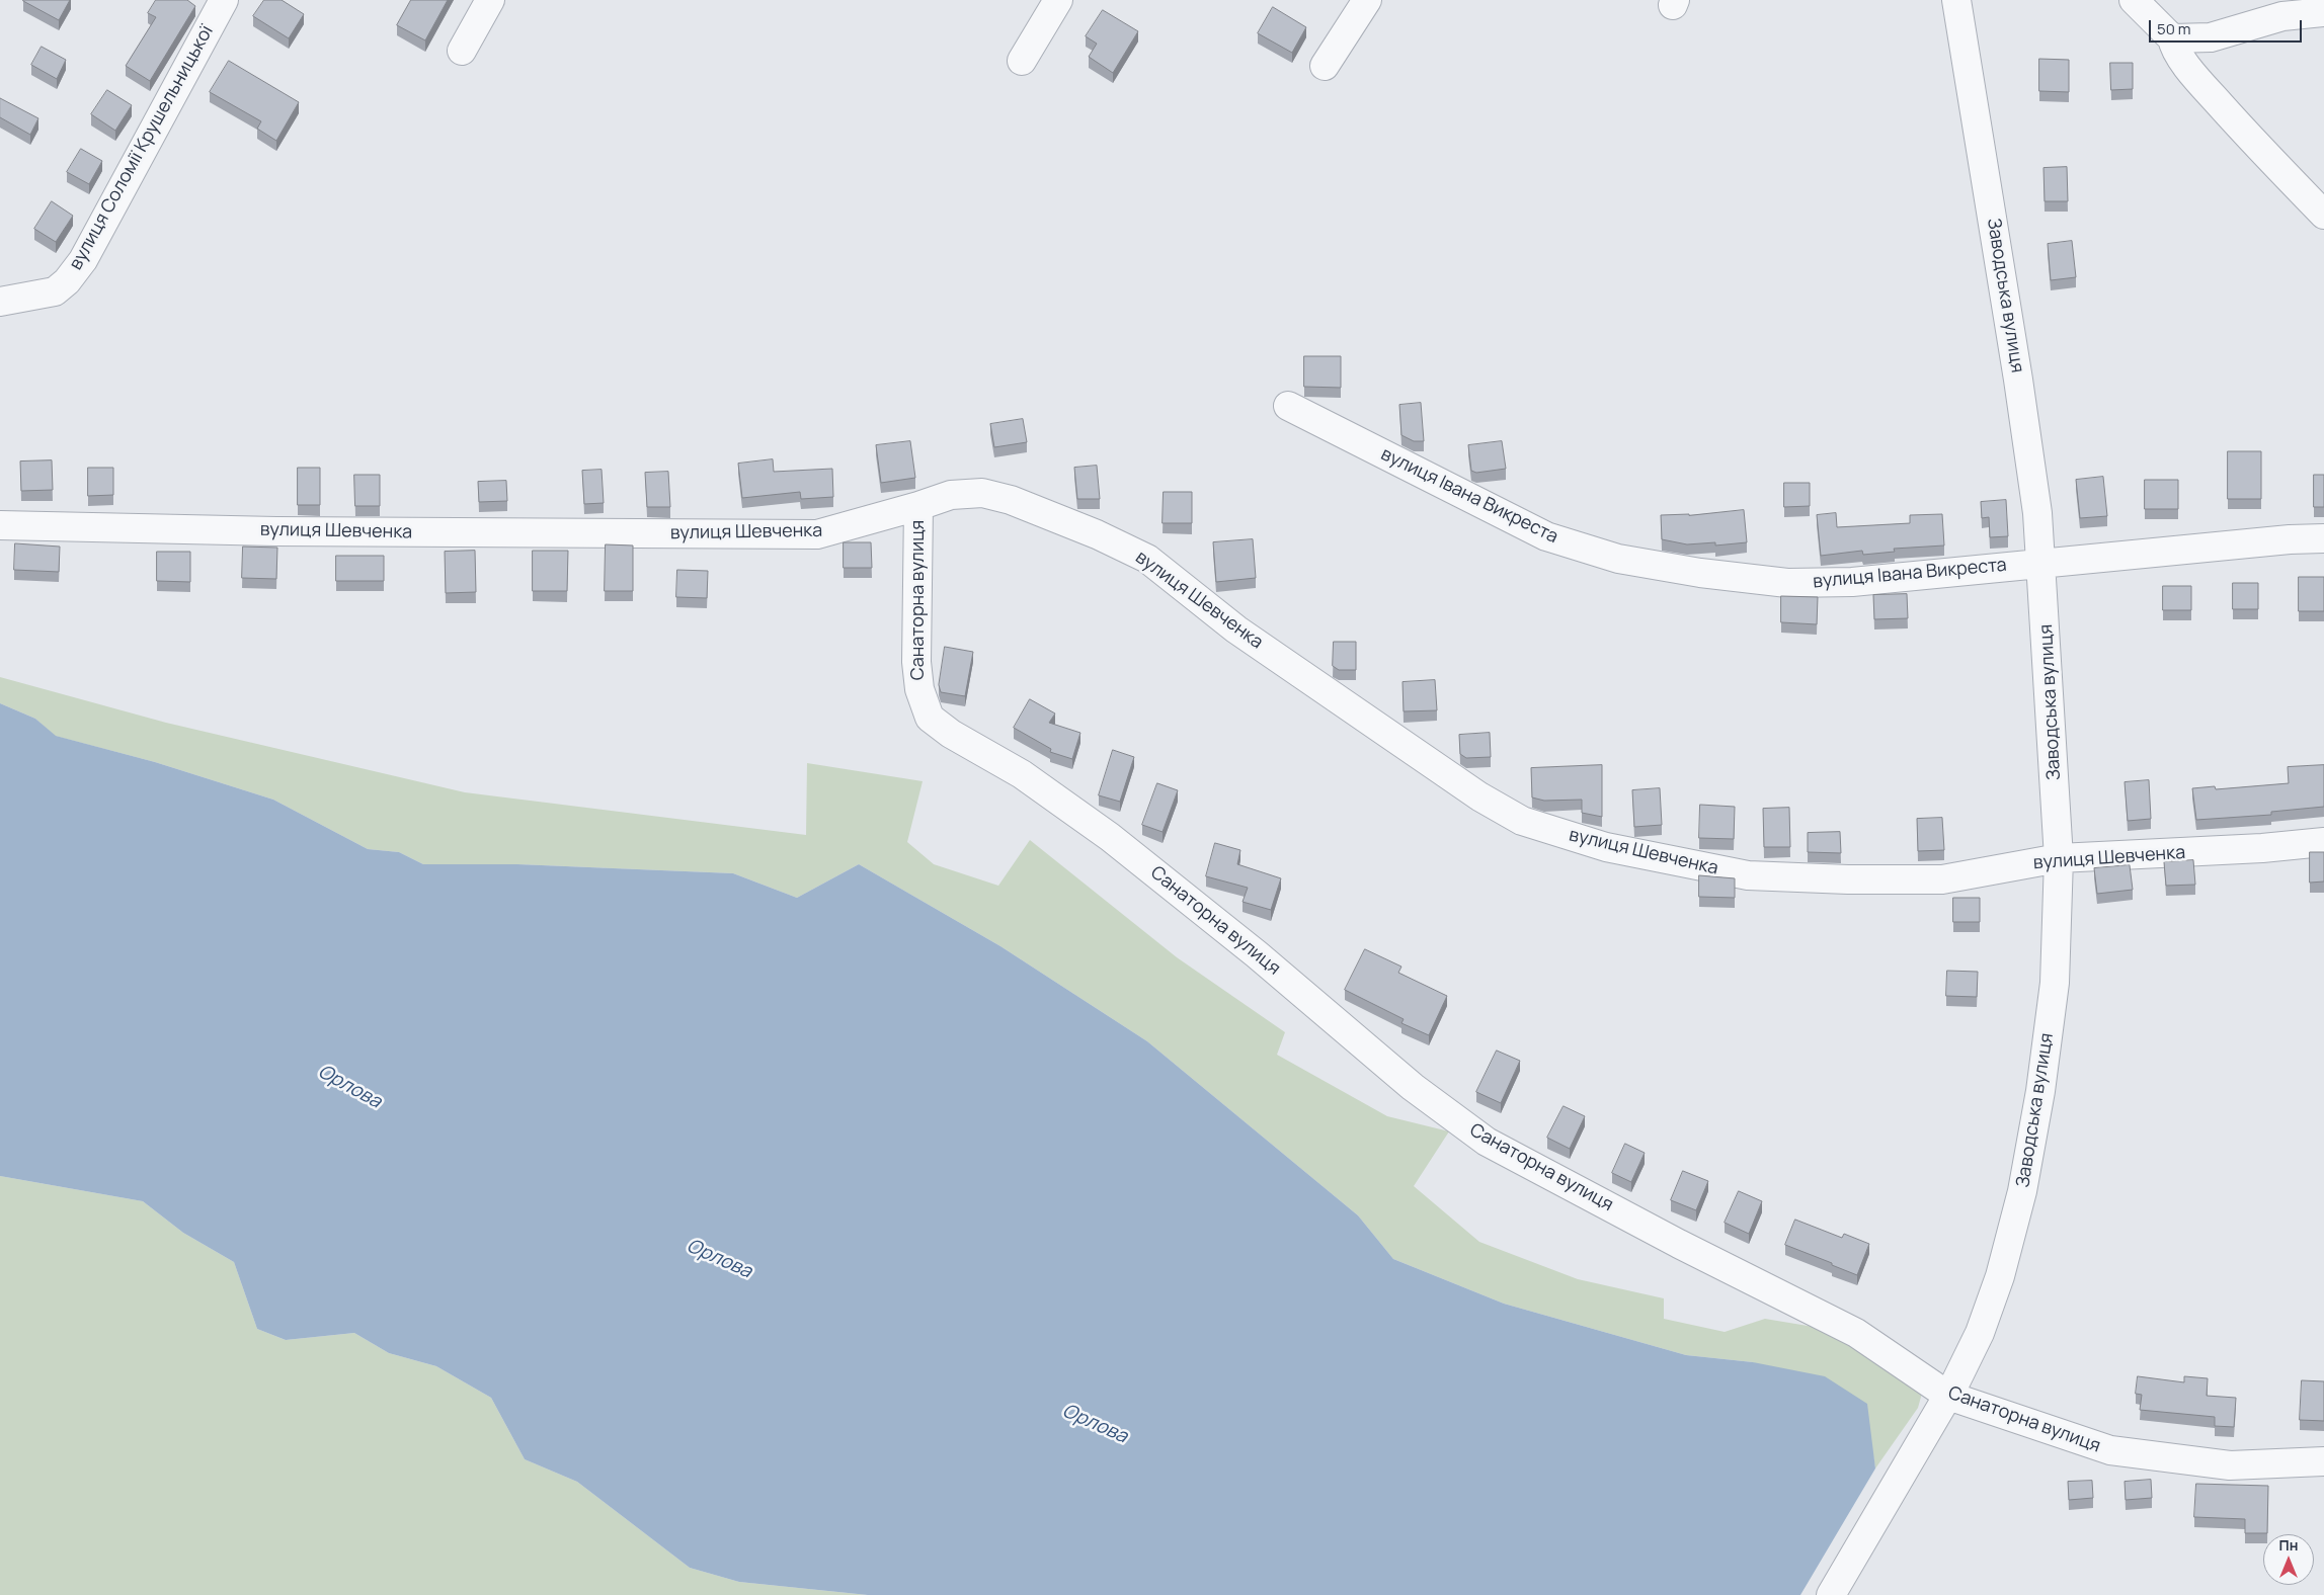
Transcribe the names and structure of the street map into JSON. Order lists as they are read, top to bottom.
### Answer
{
  "streets": {
    "street": [
      "вулиця Соломії Крушельницької",
      "Заводська вулиця",
      "вулиця Івана Викреста",
      "вулиця Шевченка",
      "Санаторна вулиця"
    ]
  },
  "crossings": [
    ["Заводська вулиця", "вулиця Івана Викреста"],
    ["Заводська вулиця", "вулиця Шевченка"],
    ["Заводська вулиця", "Санаторна вулиця"],
    ["вулиця Шевченка", "Санаторна вулиця"]
  ],
  "water": ["Орлова"],
  "scale_bar": "50 m",
  "north": "top"
}
